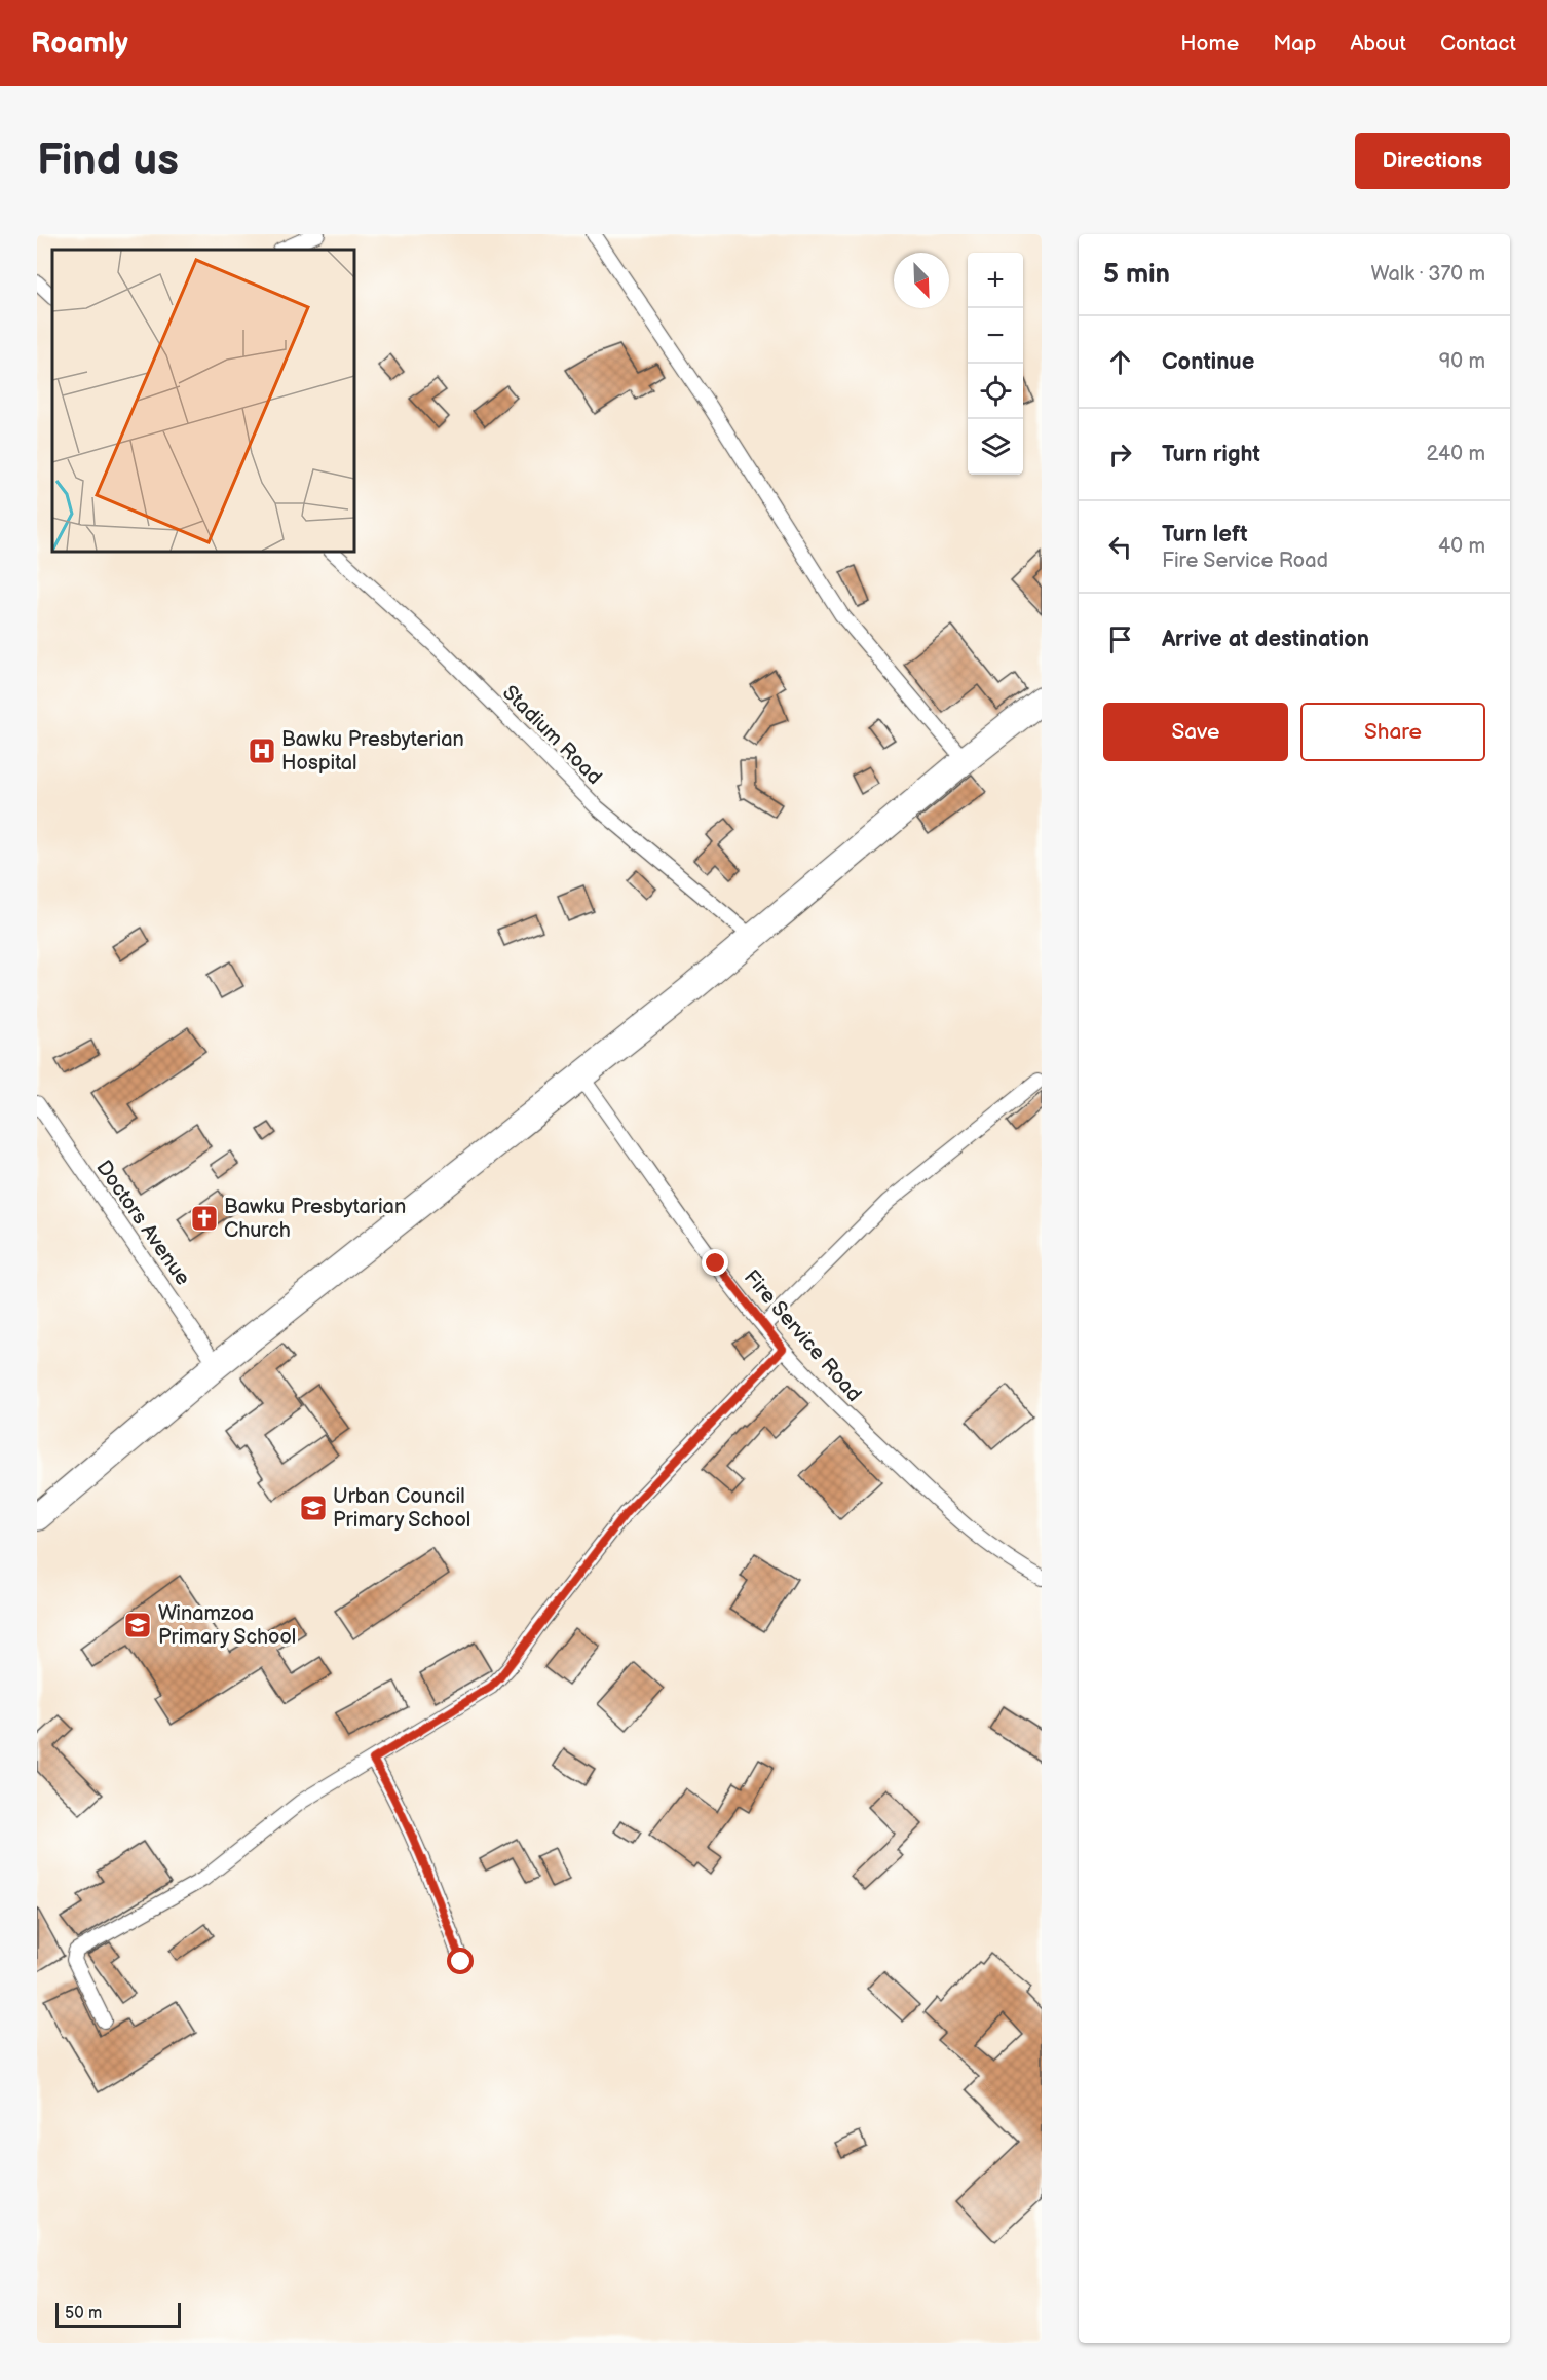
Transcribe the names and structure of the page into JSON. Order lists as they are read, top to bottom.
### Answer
{
  "streets": {
    "street": ["Stadium Road", "Doctors Avenue", "Fire Service Road"]
  },
  "places": {
    "hospital": ["Bawku Presbyterian Hospital"],
    "church": ["Bawku Presbytarian Church"],
    "school or university": ["Urban Council Primary School", "Winamzoa Primary School"]
  },
  "scale_bar": "50 m",
  "north": "bottom right",
  "page": {
    "header": "Roamly",
    "nav": [
      "Home",
      "Map",
      "About",
      "Contact"
    ],
    "buttons": [
      "Directions",
      ["Save", "Share"]
    ],
    "title": "Find us",
    "heading": ["5 min", "Walk · 370 m"],
    "map_buttons": ["+", "−"],
    "list": [
      ["Continue", "90 m"],
      ["Turn right", "240 m"],
      ["Turn left", "Fire Service Road", "40 m"],
      "Arrive at destination"
    ],
    "scale": "50 m"
  }
}
